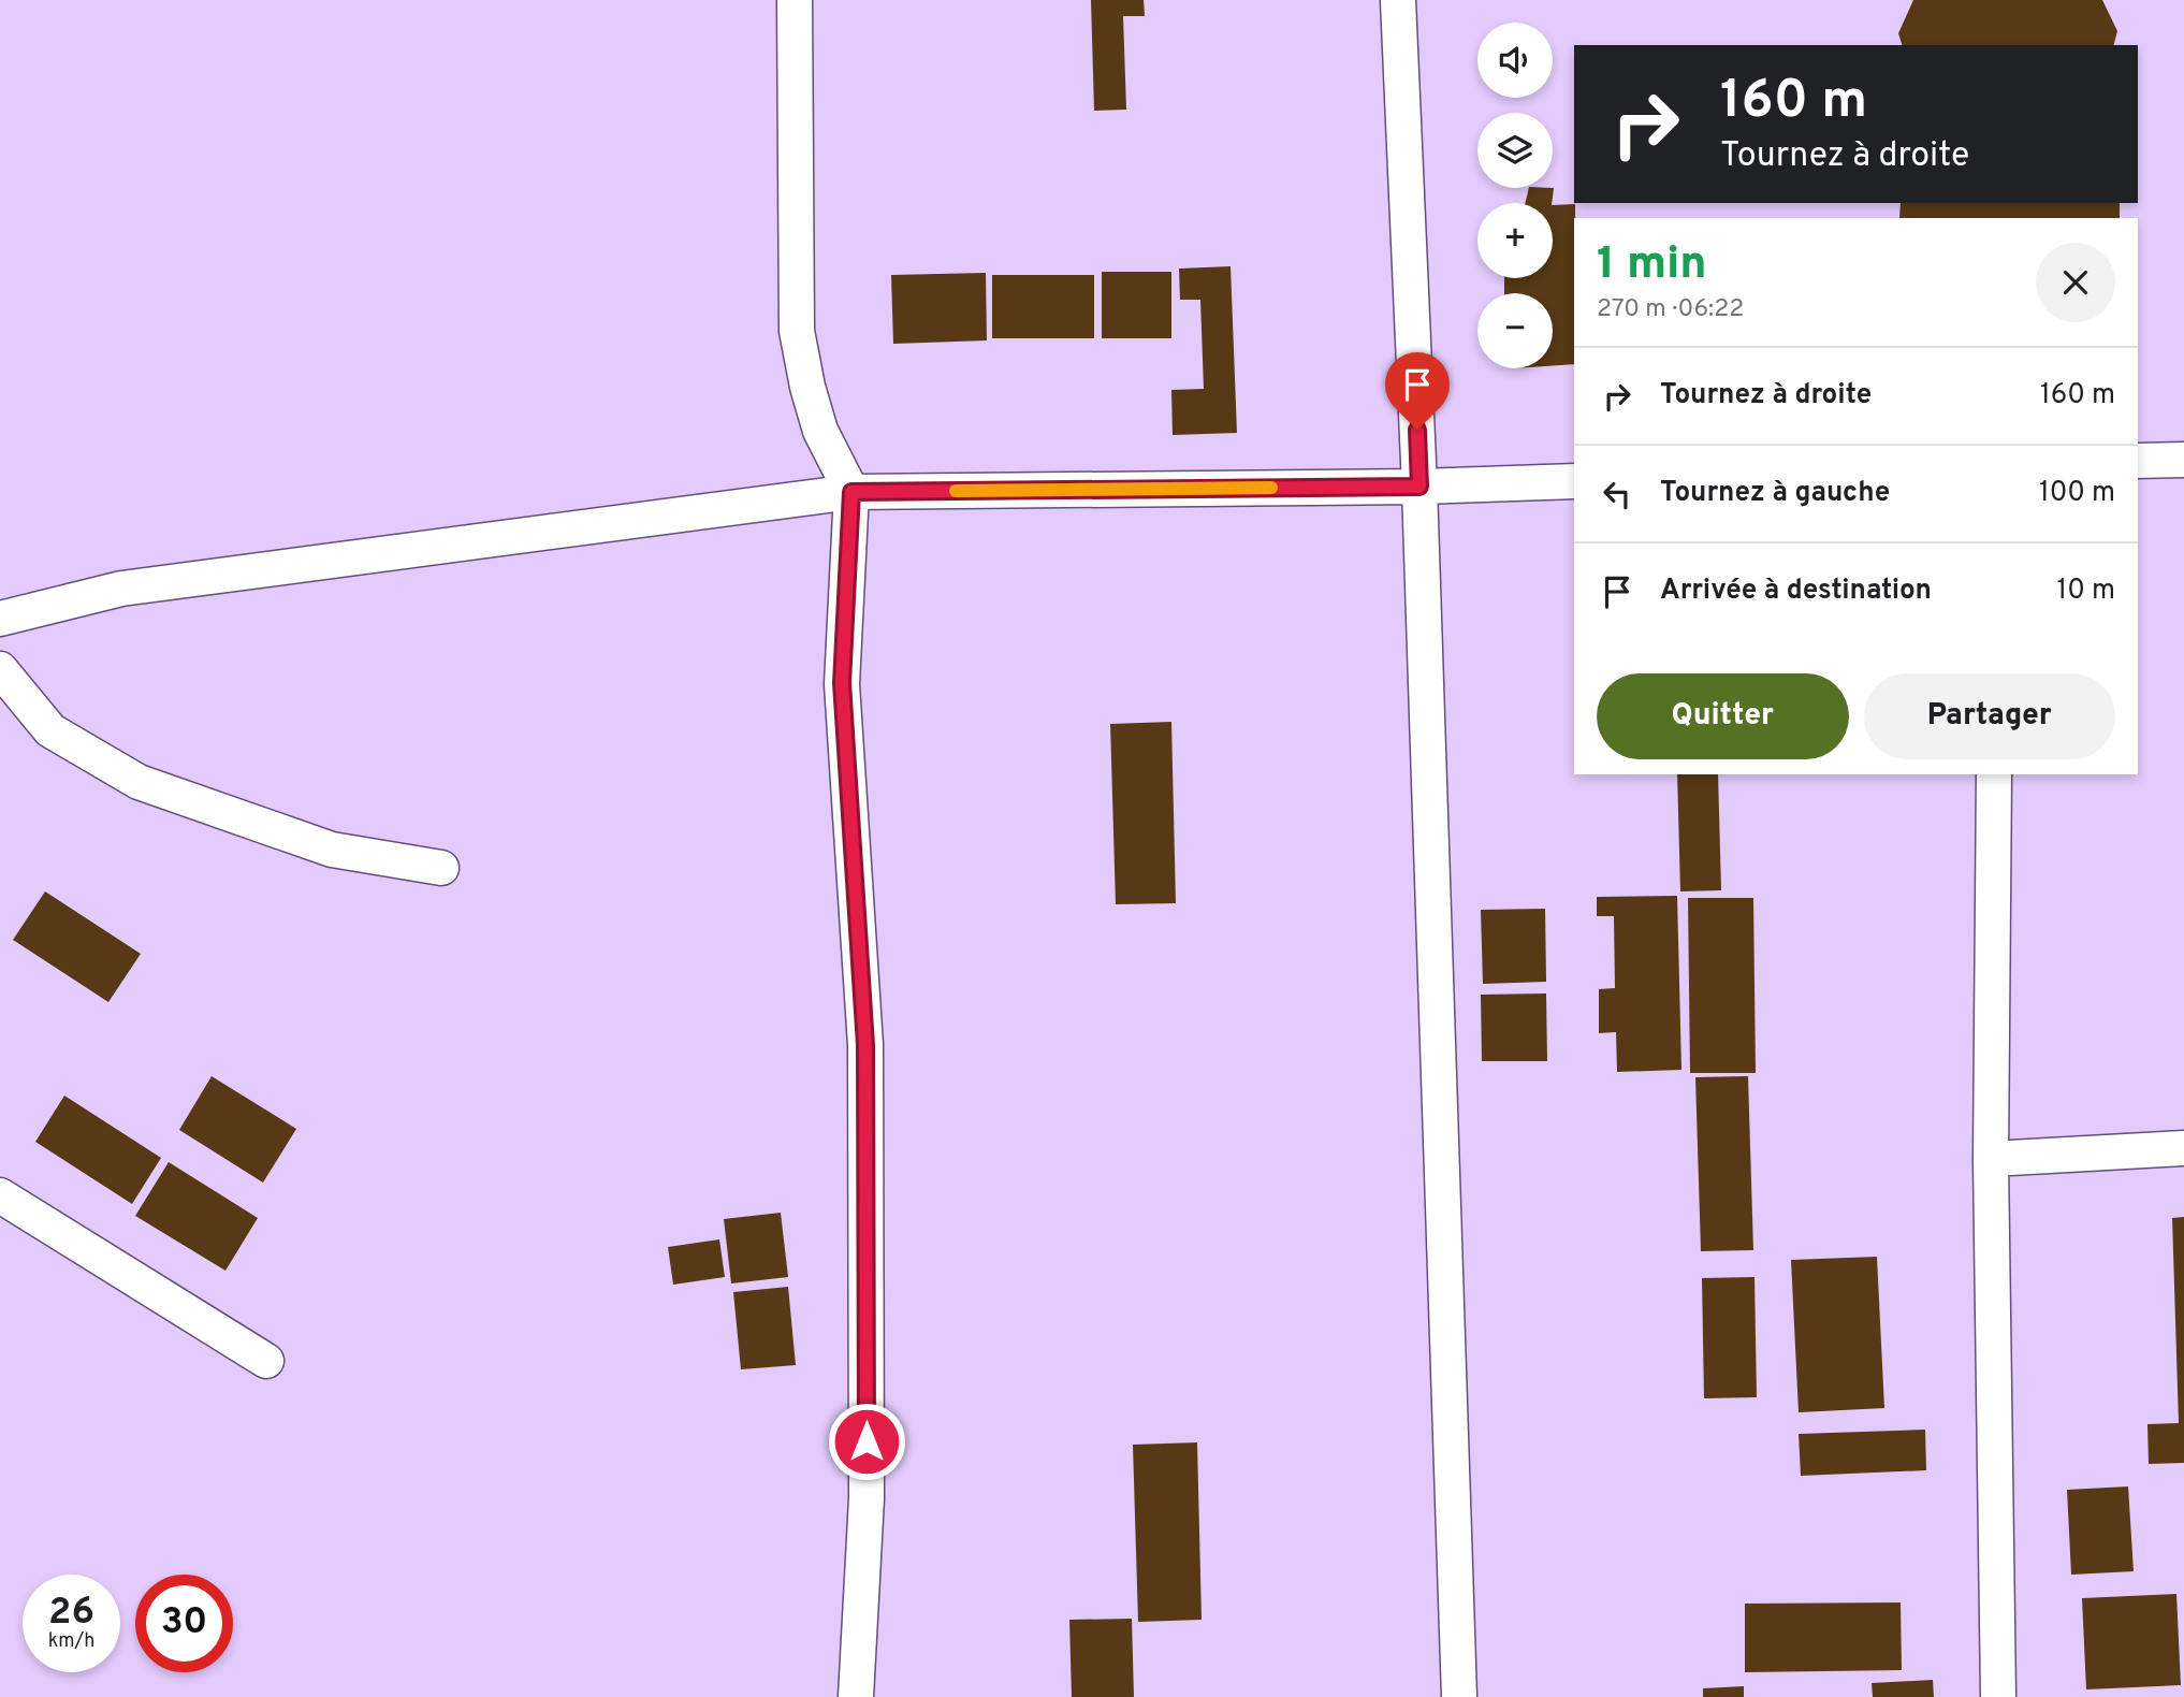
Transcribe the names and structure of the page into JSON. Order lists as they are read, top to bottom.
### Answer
{
  "page": {
    "map_buttons": ["+", "−"],
    "turn": ["160 m", "Tournez à droite"],
    "heading": ["1 min", "270 m · 06:22"],
    "list": [
      {
        "name": "Tournez à droite",
        "value": "160 m"
      },
      {
        "name": "Tournez à gauche",
        "value": "100 m"
      },
      {
        "name": "Arrivée à destination",
        "value": "10 m"
      }
    ],
    "buttons": ["Quitter", "Partager"],
    "speed": "26 km/h",
    "limit": "30"
  }
}
